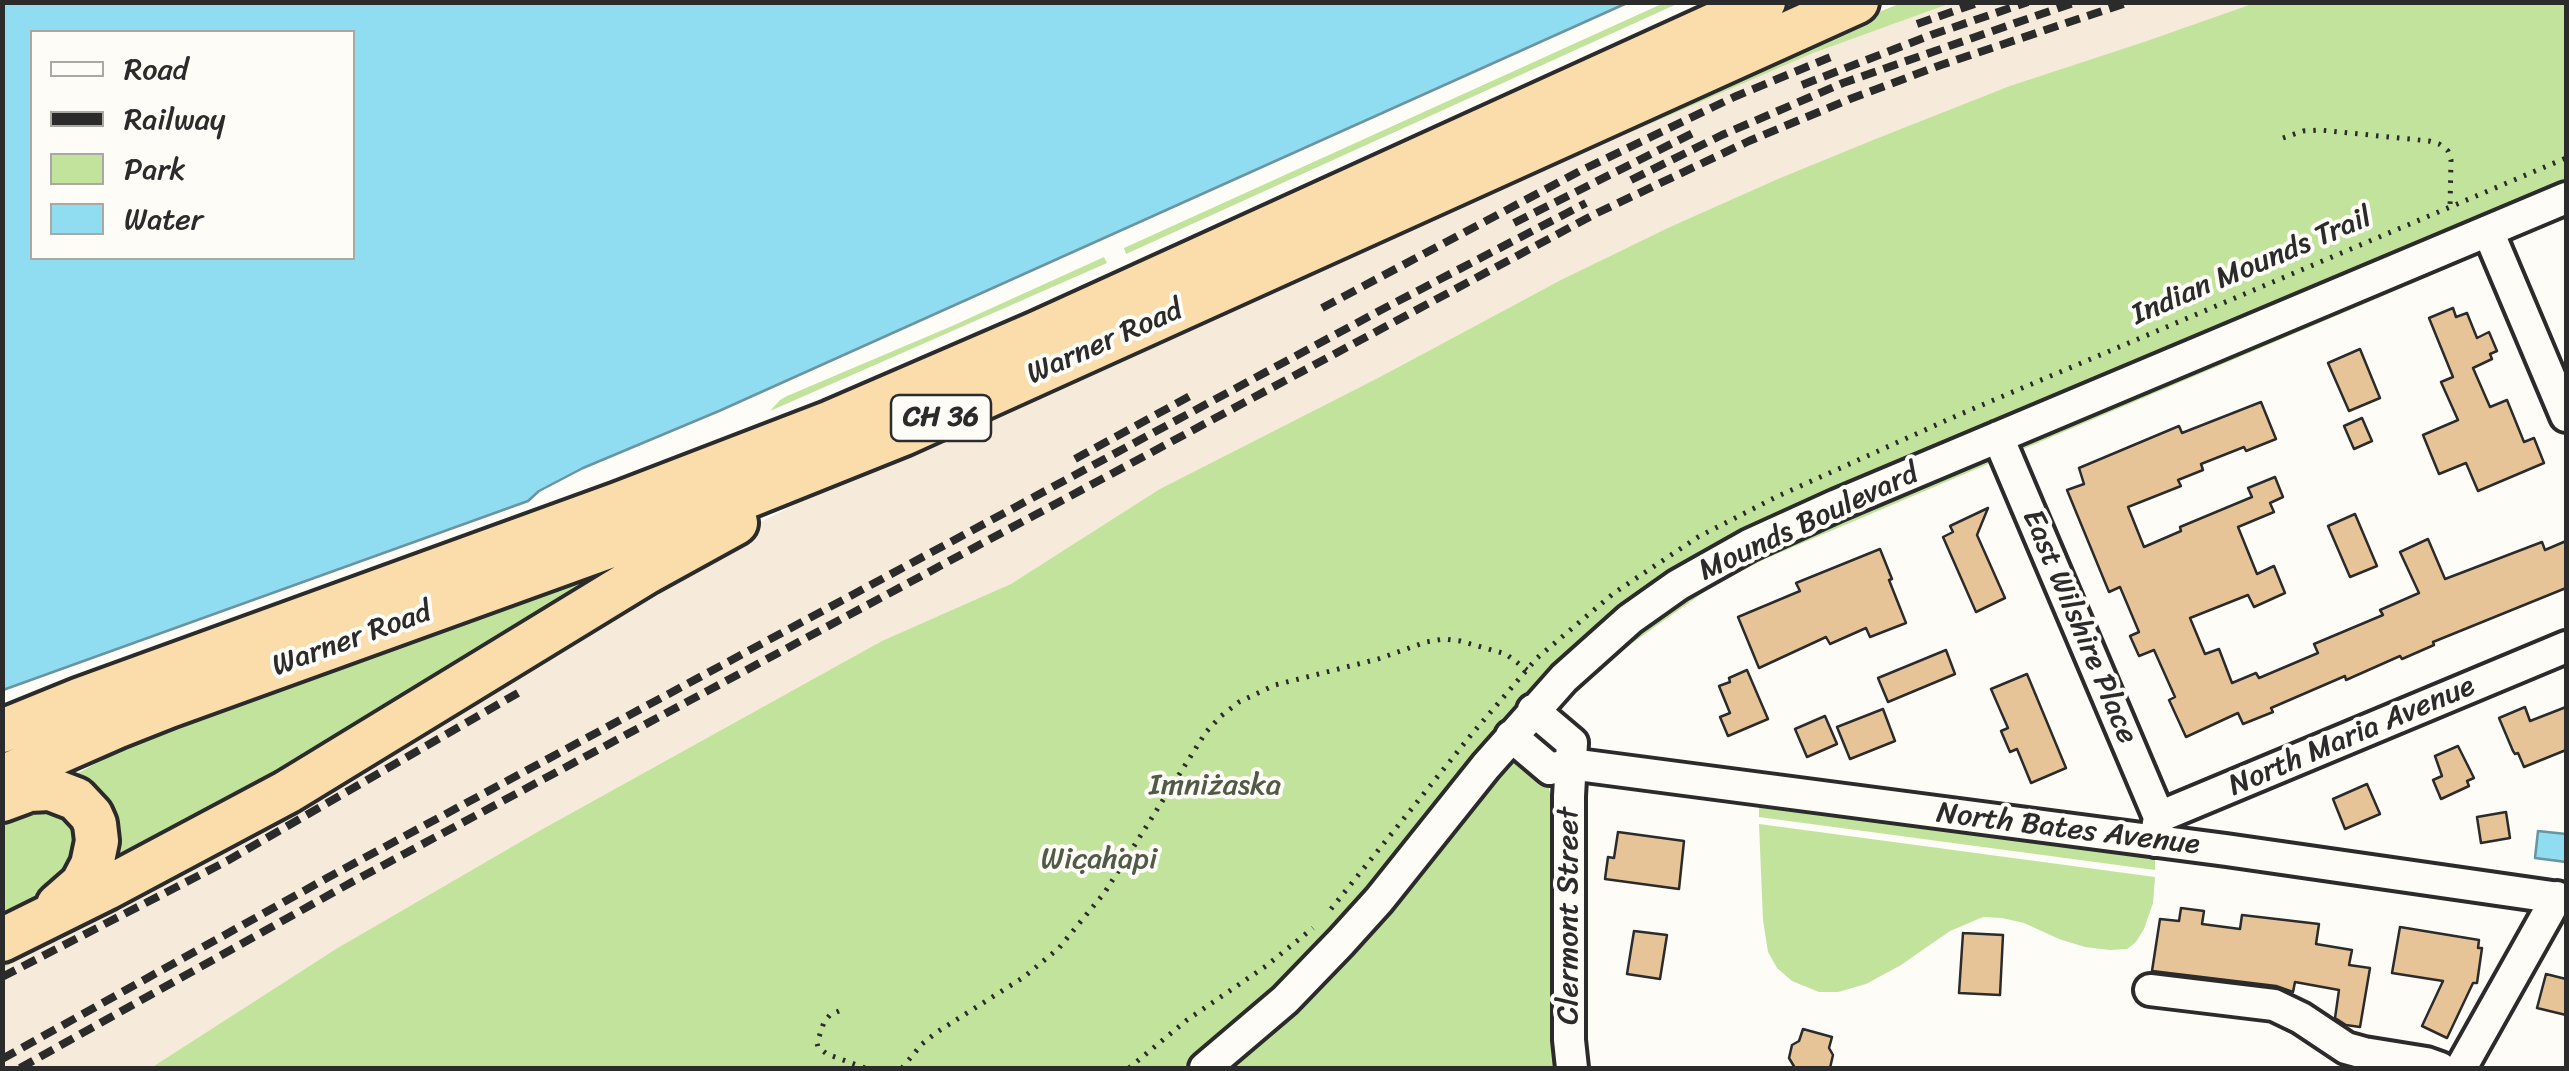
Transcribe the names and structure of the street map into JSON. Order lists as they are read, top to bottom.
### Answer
{
  "streets": {
    "highway": ["Warner Road", "CH 36"],
    "street": [
      "Mounds Boulevard",
      "East Wilshire Place",
      "North Maria Avenue",
      "North Bates Avenue",
      "Clermont Street"
    ],
    "path": ["Indian Mounds Trail"]
  },
  "crossings": [
    ["Mounds Boulevard", "East Wilshire Place"],
    ["Mounds Boulevard", "Clermont Street"],
    ["East Wilshire Place", "North Maria Avenue"],
    ["East Wilshire Place", "North Bates Avenue"],
    ["North Maria Avenue", "North Bates Avenue"],
    ["North Bates Avenue", "Clermont Street"]
  ],
  "parks": ["Imniżaska", "Wic̣aḣapi"],
  "legend": [
    "Road",
    "Railway",
    "Park",
    "Water"
  ]
}
